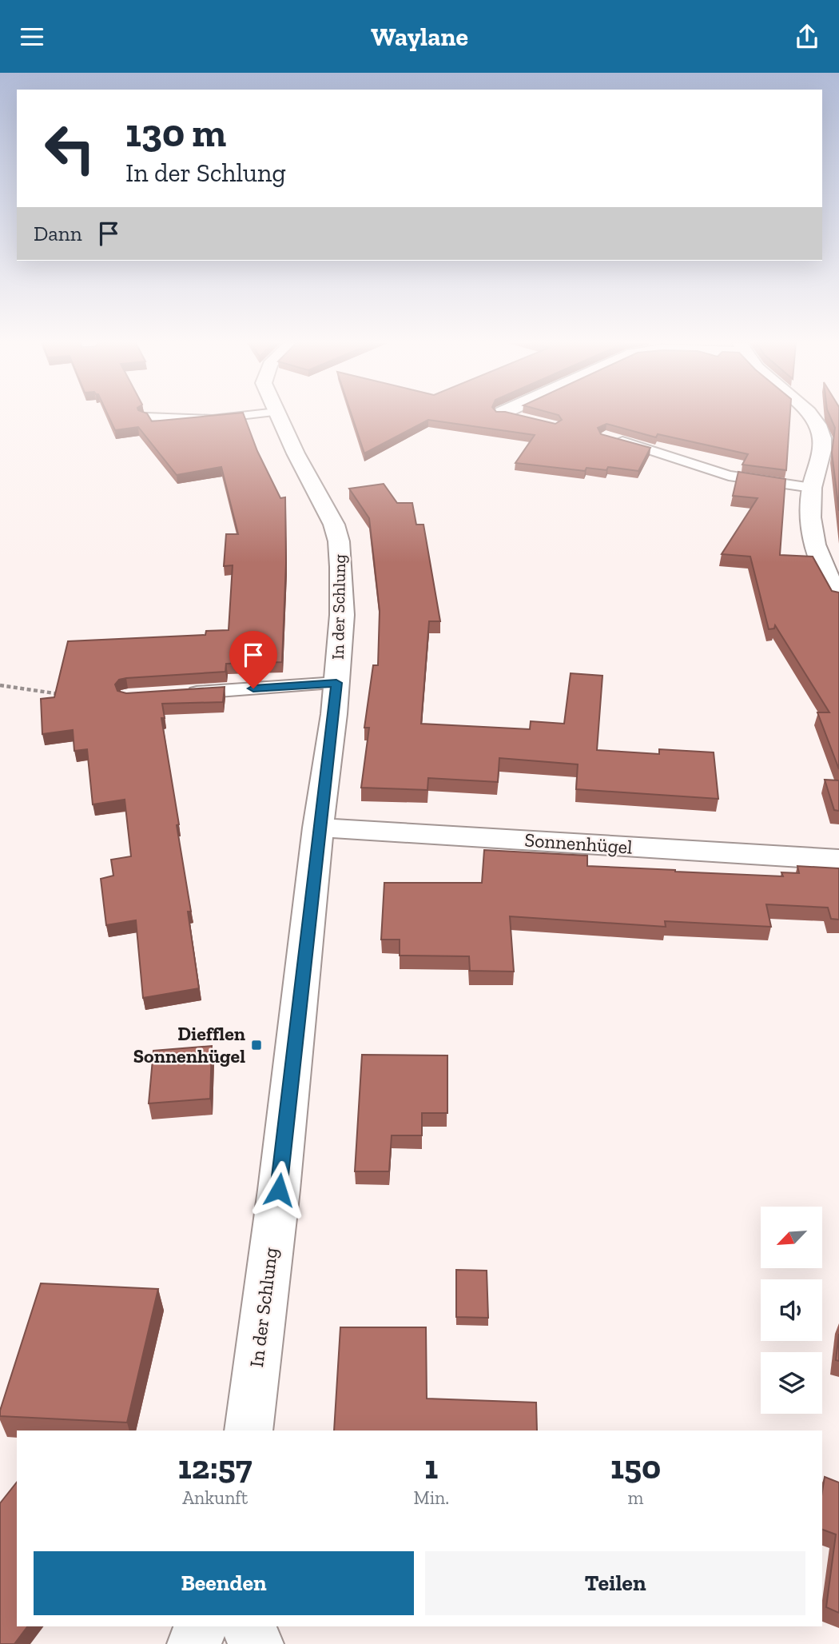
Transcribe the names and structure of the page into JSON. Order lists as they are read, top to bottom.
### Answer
{
  "streets": {
    "street": ["In der Schlung", "Sonnenhügel"]
  },
  "crossings": [
    ["In der Schlung", "Sonnenhügel"]
  ],
  "places": {
    "transit": ["Diefflen Sonnenhügel"]
  },
  "north": "bottom left",
  "page": {
    "header": "Waylane",
    "turn": ["130 m", "In der Schlung"],
    "then": "Dann",
    "eta": [
      "12:57",
      "Ankunft",
      "1",
      "Min.",
      "150",
      "m"
    ],
    "buttons": ["Beenden", "Teilen"]
  }
}
